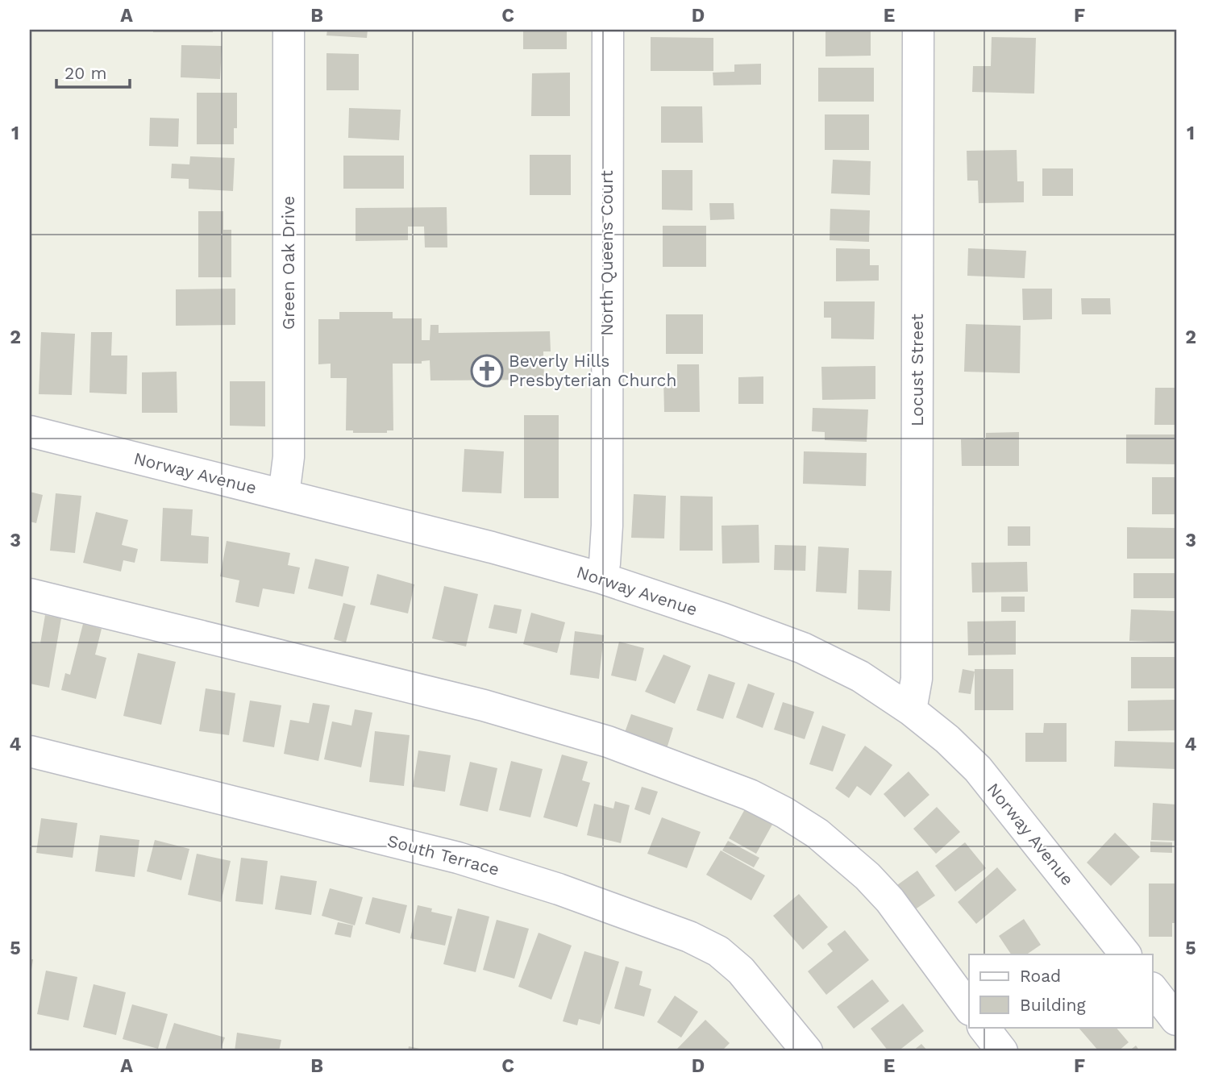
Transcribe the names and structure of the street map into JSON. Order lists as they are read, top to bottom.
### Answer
{
  "streets": {
    "street": [
      "North Queens Court",
      "Green Oak Drive",
      "Locust Street",
      "Norway Avenue",
      "South Terrace"
    ]
  },
  "crossings": [
    ["North Queens Court", "Norway Avenue"],
    ["Green Oak Drive", "Norway Avenue"],
    ["Locust Street", "Norway Avenue"]
  ],
  "places": {
    "church": ["Beverly Hills Presbyterian Church"]
  },
  "legend": ["Road", "Building"],
  "scale_bar": "20 m",
  "grid": {
    "columns": [
      "A",
      "B",
      "C",
      "D",
      "E",
      "F"
    ],
    "rows": [
      "1",
      "2",
      "3",
      "4",
      "5"
    ]
  }
}
